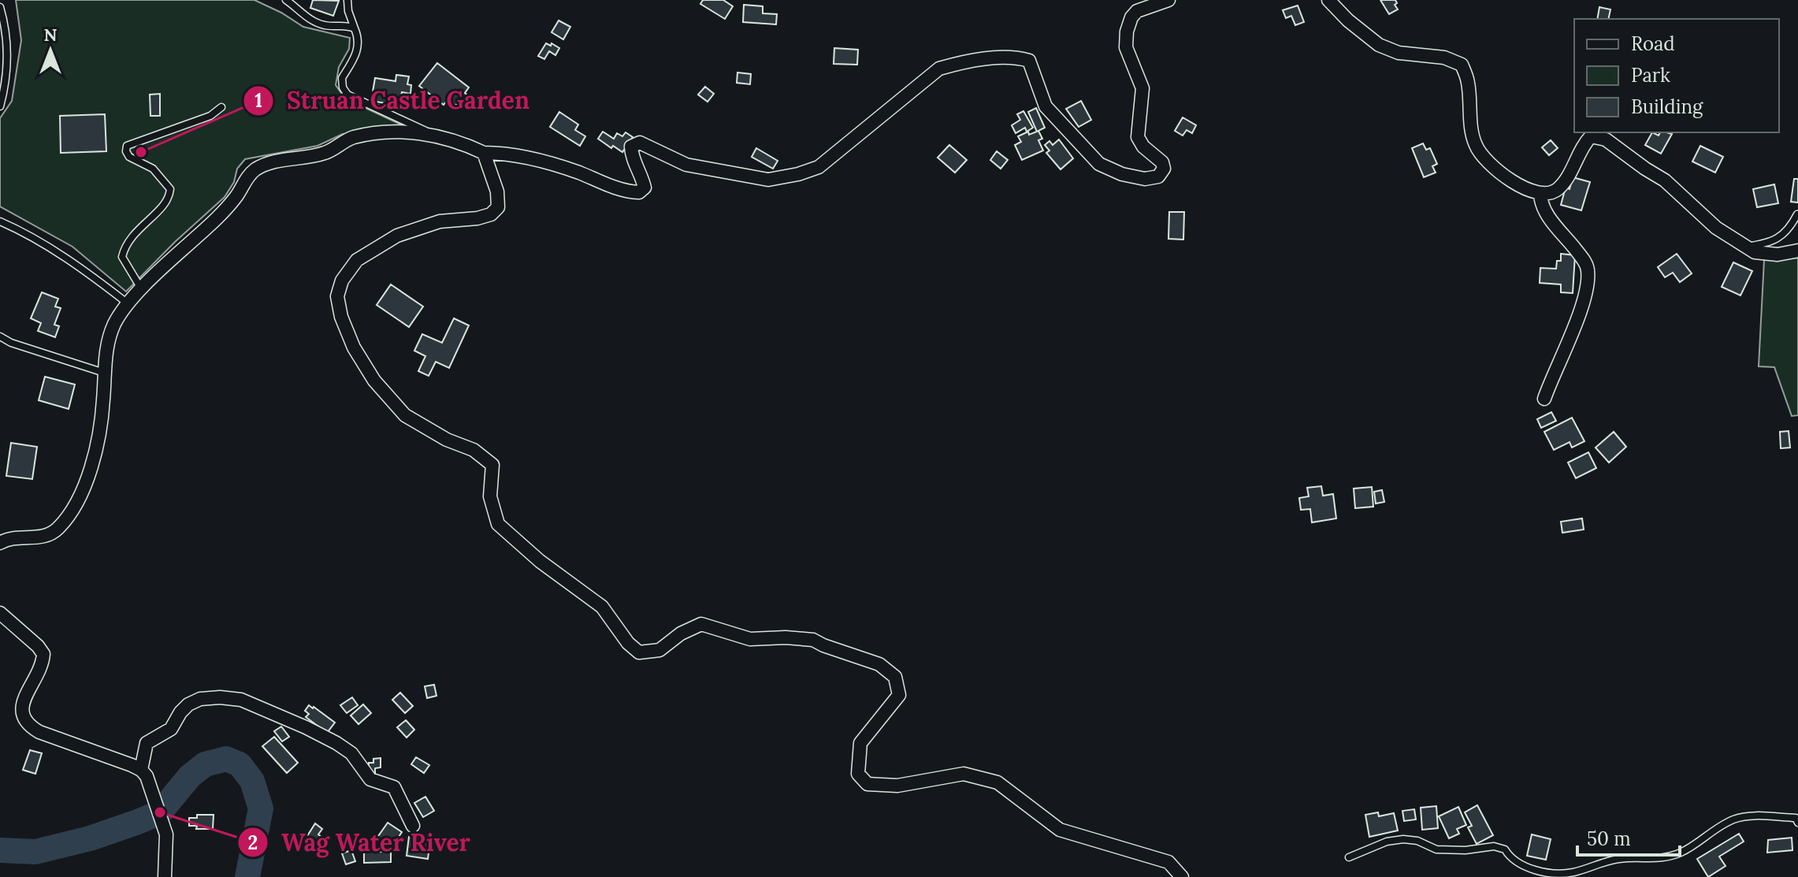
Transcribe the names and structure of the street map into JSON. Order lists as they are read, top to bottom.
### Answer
{
  "places": ["Struan Castle Garden", "Wag Water River"],
  "legend": ["Road", "Park", "Building"],
  "scale_bar": "50 m",
  "north": "top"
}
